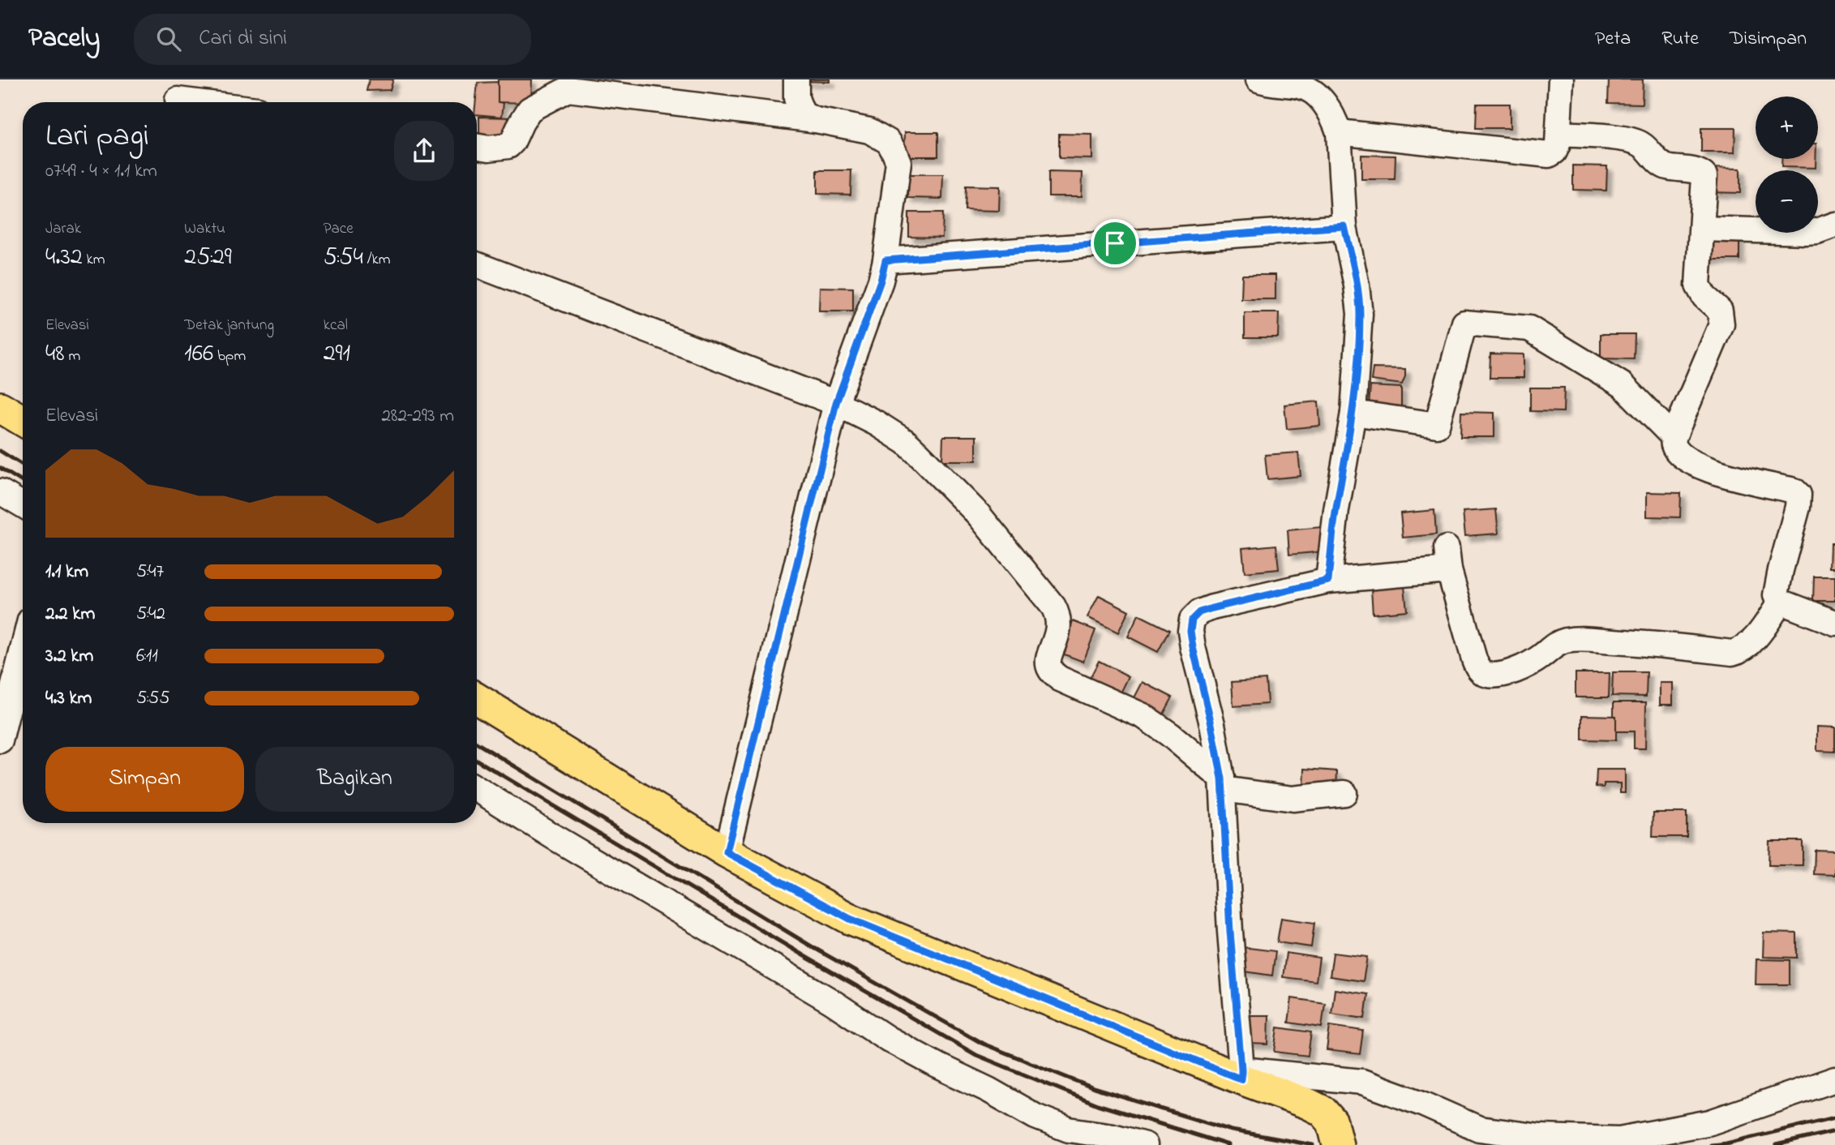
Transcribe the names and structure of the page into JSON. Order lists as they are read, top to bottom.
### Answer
{
  "page": {
    "header": "Pacely",
    "search": "Cari di sini",
    "nav": ["Peta", "Rute", "Disimpan"],
    "map_buttons": ["+", "−"],
    "heading": ["Lari pagi", "07:49 · 4 × 1.1 km"],
    "stats": [
      ["Jarak", "4.32 km"],
      ["Waktu", "25:29"],
      ["Pace", "5:54 /km"],
      ["Elevasi", "48 m"],
      ["Detak jantung", "166 bpm"],
      ["kcal", "291"]
    ],
    "chart": ["Elevasi", "282–293 m"],
    "list": [
      {
        "name": "1.1 km",
        "note": "5:47"
      },
      {
        "name": "2.2 km",
        "note": "5:42"
      },
      {
        "name": "3.2 km",
        "note": "6:11"
      },
      {
        "name": "4.3 km",
        "note": "5:55"
      }
    ],
    "buttons": ["Simpan", "Bagikan"]
  }
}
